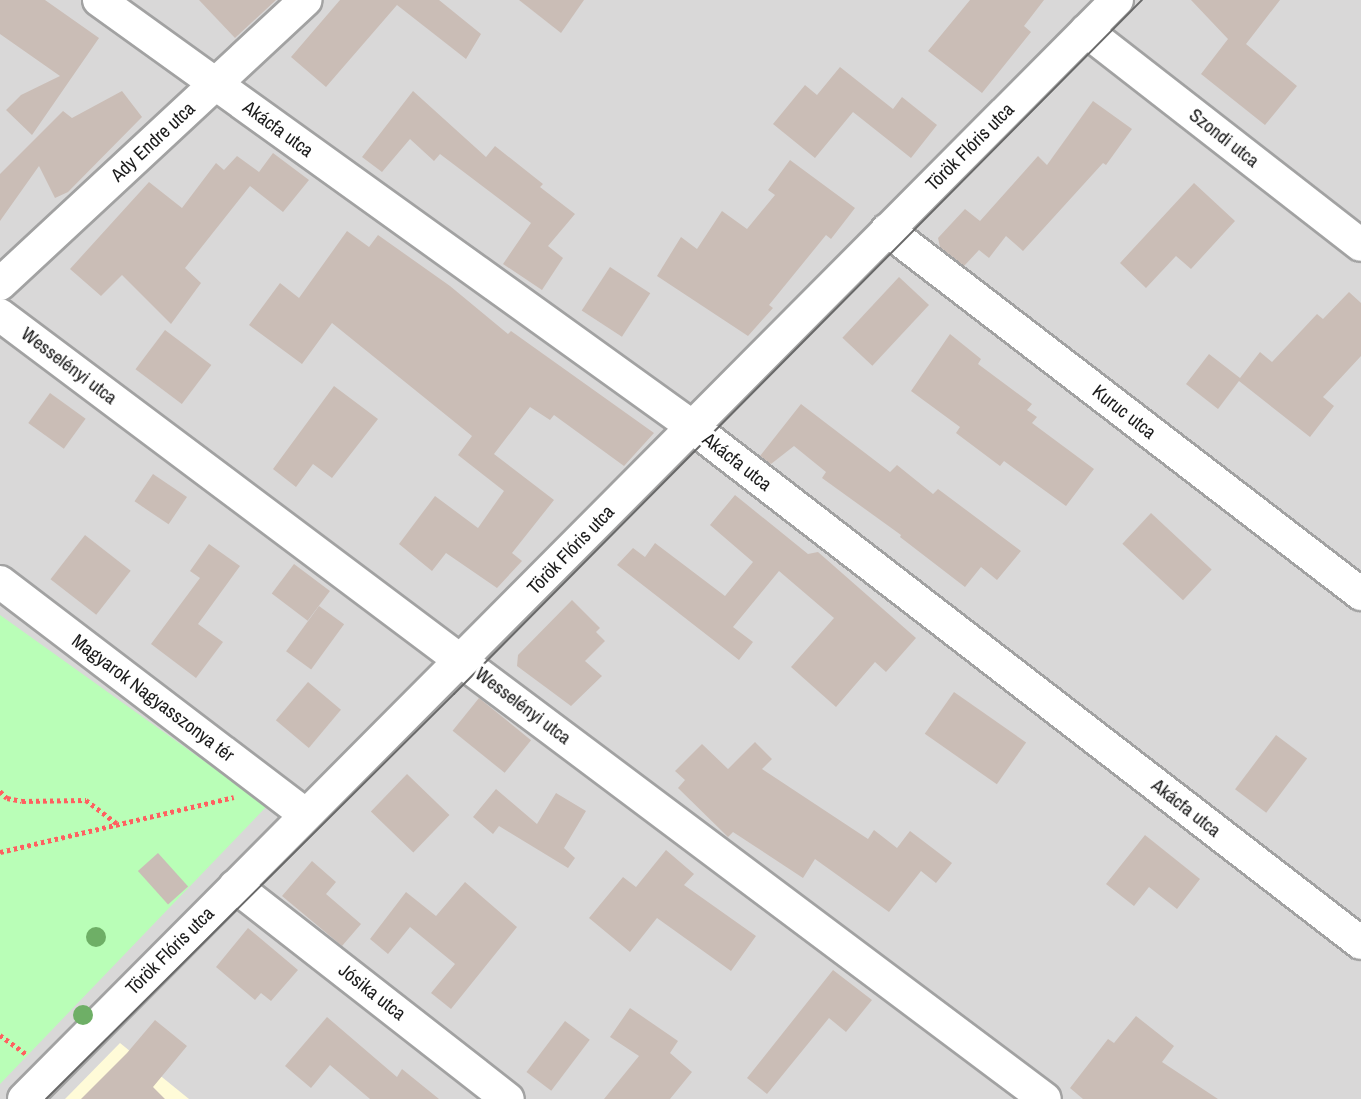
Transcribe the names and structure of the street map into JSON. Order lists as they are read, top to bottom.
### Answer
{
  "streets": {
    "street": [
      "Akácfa utca",
      "Szondi utca",
      "Ady Endre utca",
      "Török Flóris utca",
      "Wesselényi utca",
      "Kuruc utca",
      "Magyarok Nagyasszonya tér",
      "Jósika utca"
    ]
  },
  "crossings": [
    ["Akácfa utca", "Ady Endre utca"],
    ["Akácfa utca", "Török Flóris utca"],
    ["Szondi utca", "Török Flóris utca"],
    ["Török Flóris utca", "Wesselényi utca"],
    ["Török Flóris utca", "Kuruc utca"],
    ["Török Flóris utca", "Magyarok Nagyasszonya tér"],
    ["Török Flóris utca", "Jósika utca"]
  ]
}
